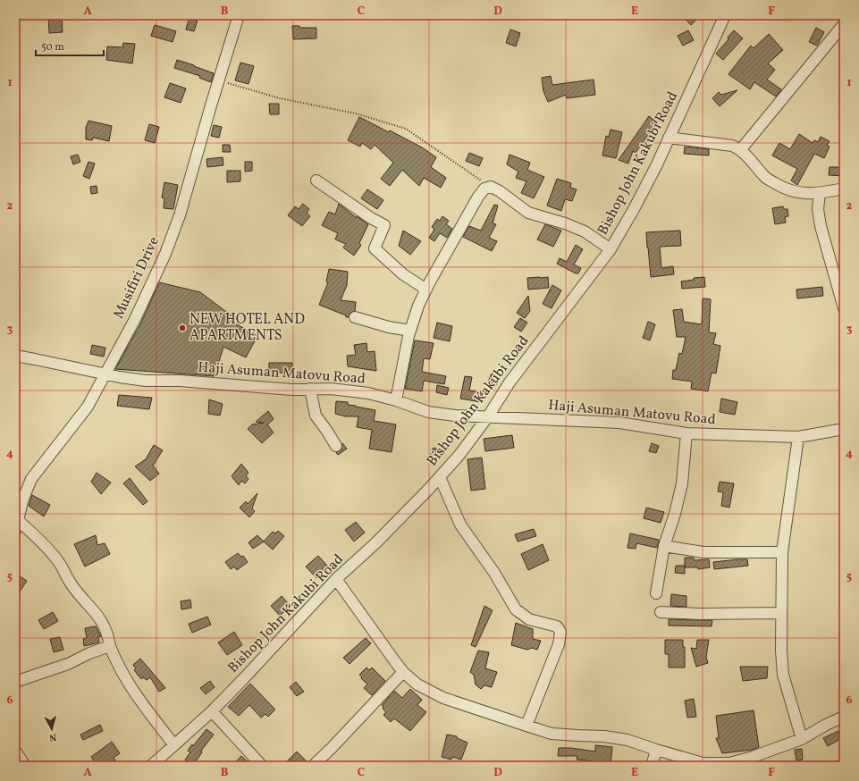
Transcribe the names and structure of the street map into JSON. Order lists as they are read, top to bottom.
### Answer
{
  "streets": {
    "street": ["Bishop John Kakubi Road", "Musifiri Drive", "Haji Asuman Matovu Road"]
  },
  "crossings": [
    ["Bishop John Kakubi Road", "Haji Asuman Matovu Road"],
    ["Musifiri Drive", "Haji Asuman Matovu Road"]
  ],
  "places": ["NEW HOTEL AND APARTMENTS"],
  "scale_bar": "50 m",
  "north": "bottom",
  "grid": {
    "columns": [
      "A",
      "B",
      "C",
      "D",
      "E",
      "F"
    ],
    "rows": [
      "1",
      "2",
      "3",
      "4",
      "5",
      "6"
    ]
  }
}
